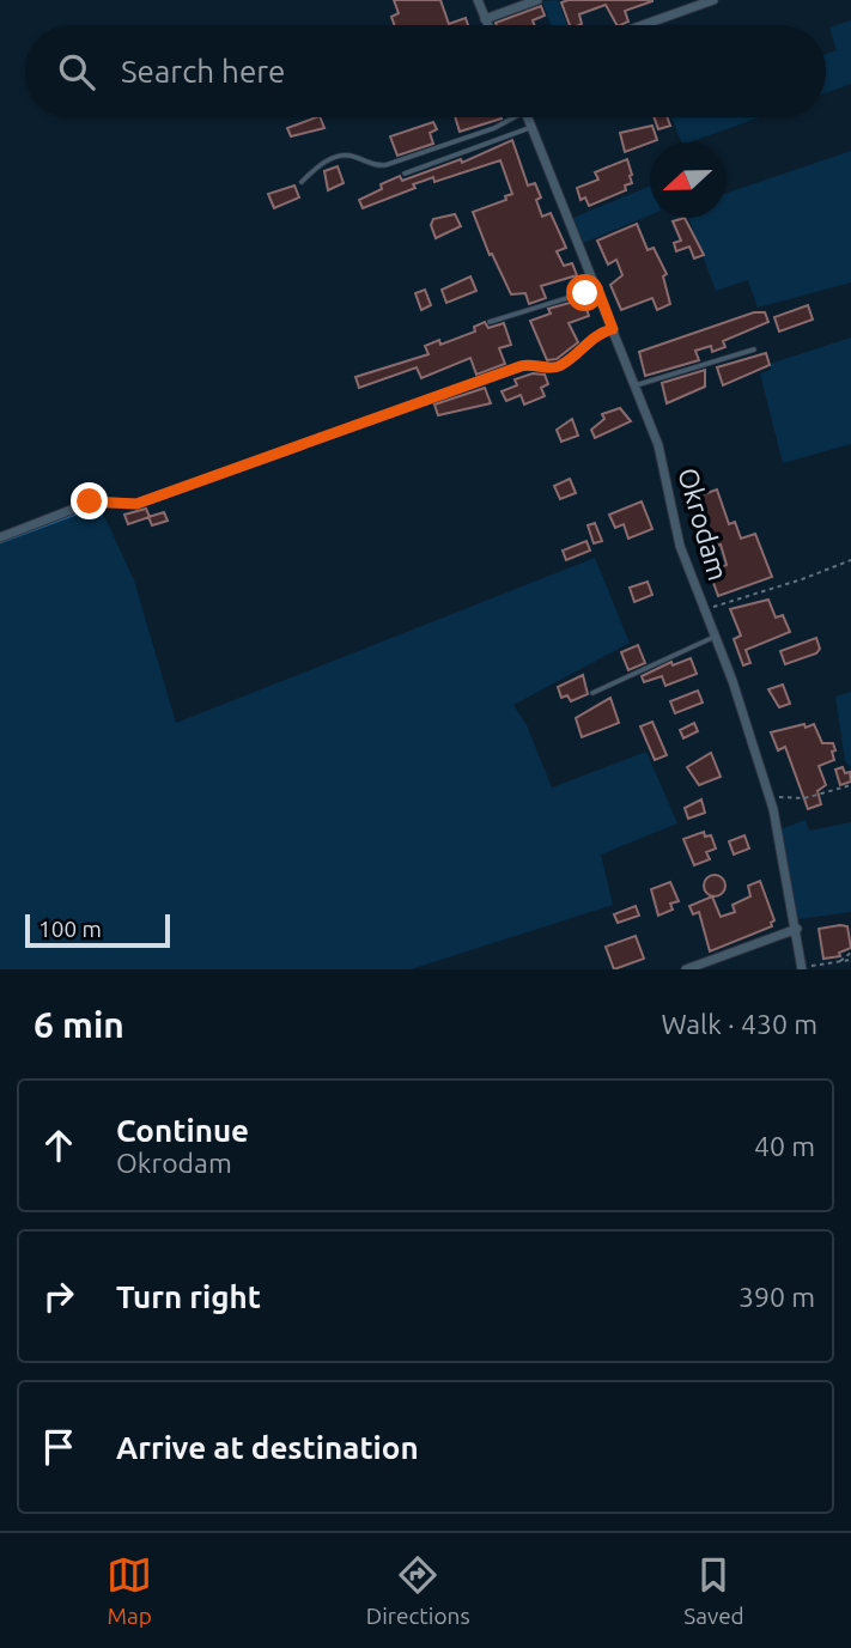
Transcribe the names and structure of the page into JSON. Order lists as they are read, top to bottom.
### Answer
{
  "streets": {
    "street": ["Okrodam"]
  },
  "scale_bar": "100 m",
  "north": "left",
  "page": {
    "search": "Search here",
    "scale": "100 m",
    "heading": ["6 min", "Walk · 430 m"],
    "list": [
      ["Continue", "Okrodam", "40 m"],
      ["Turn right", "390 m"],
      "Arrive at destination"
    ],
    "nav": ["Map", "Directions", "Saved"]
  }
}
